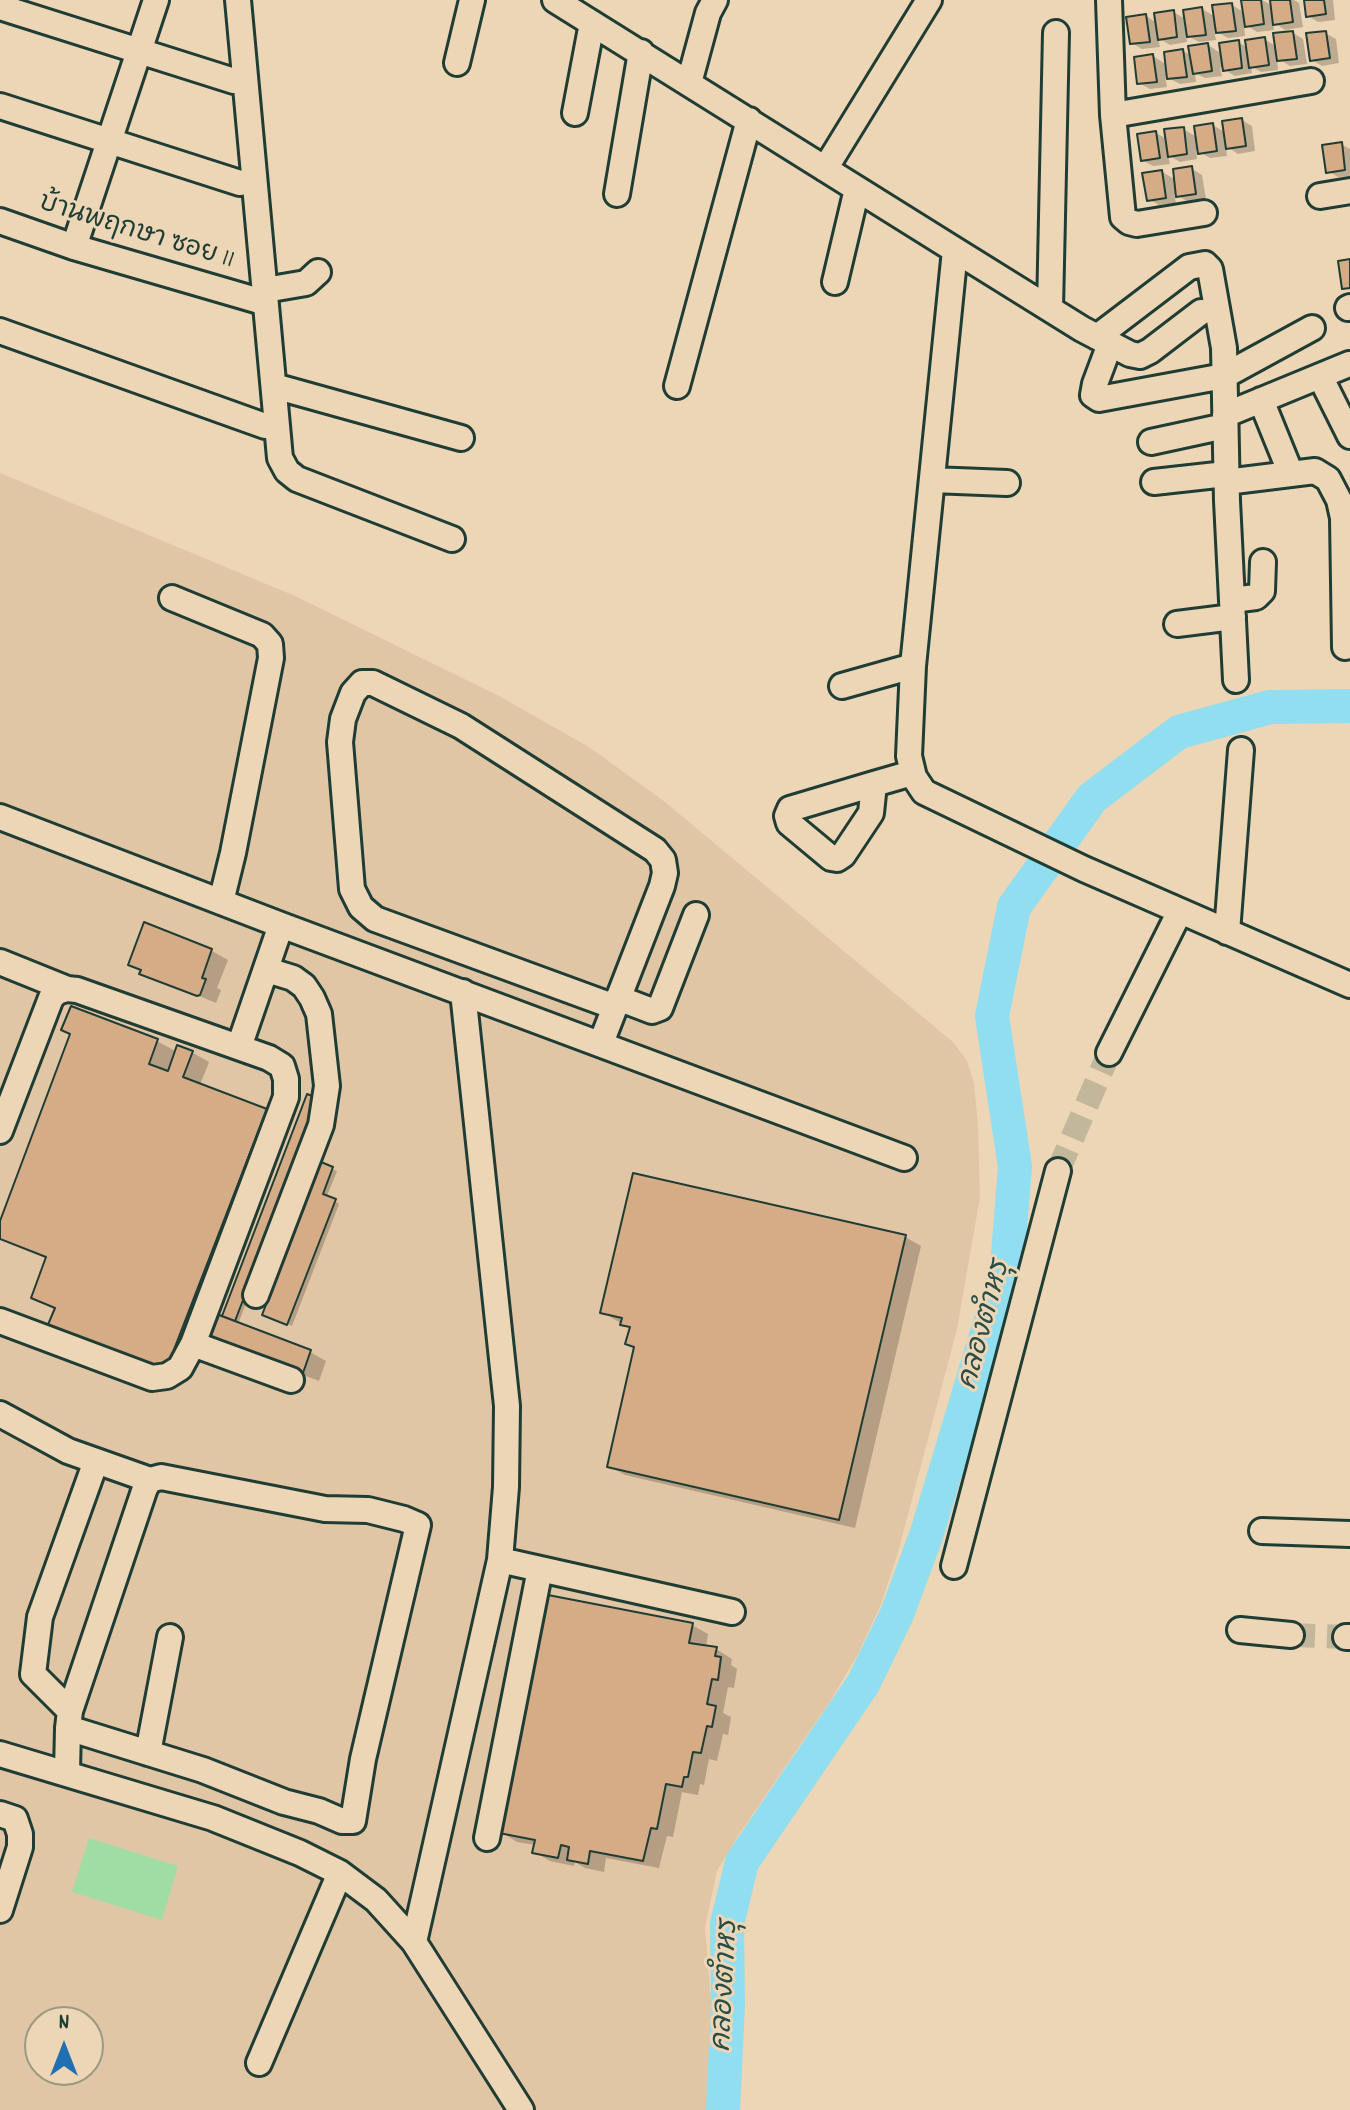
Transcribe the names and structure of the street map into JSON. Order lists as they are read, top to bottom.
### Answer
{
  "streets": {
    "street": ["บ้านพฤกษา ซอย 11"]
  },
  "water": ["คลองตำหรุ"],
  "north": "top"
}
